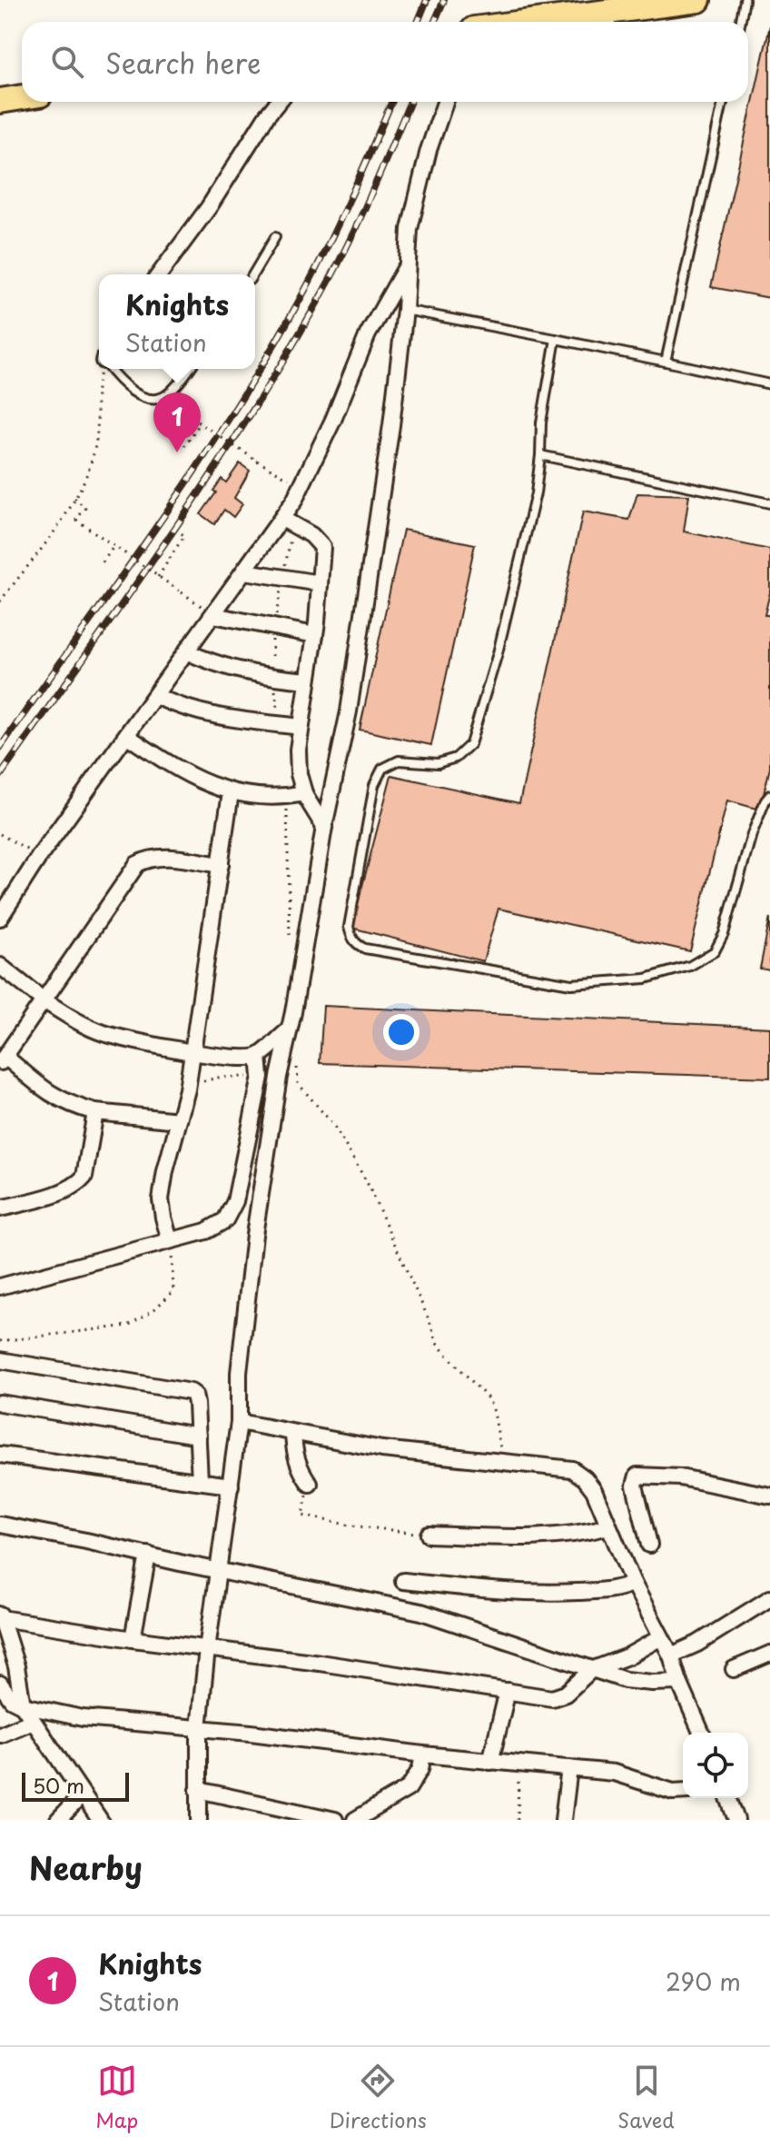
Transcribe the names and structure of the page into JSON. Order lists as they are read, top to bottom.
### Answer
{
  "scale_bar": "50 m",
  "page": {
    "search": "Search here",
    "popup": ["Knights", "Station"],
    "pins": "1",
    "scale": "50 m",
    "heading": "Nearby",
    "list": [
      {
        "mark": "1",
        "name": "Knights",
        "note": "Station",
        "value": "290 m"
      }
    ],
    "nav": ["Map", "Directions", "Saved"]
  }
}
